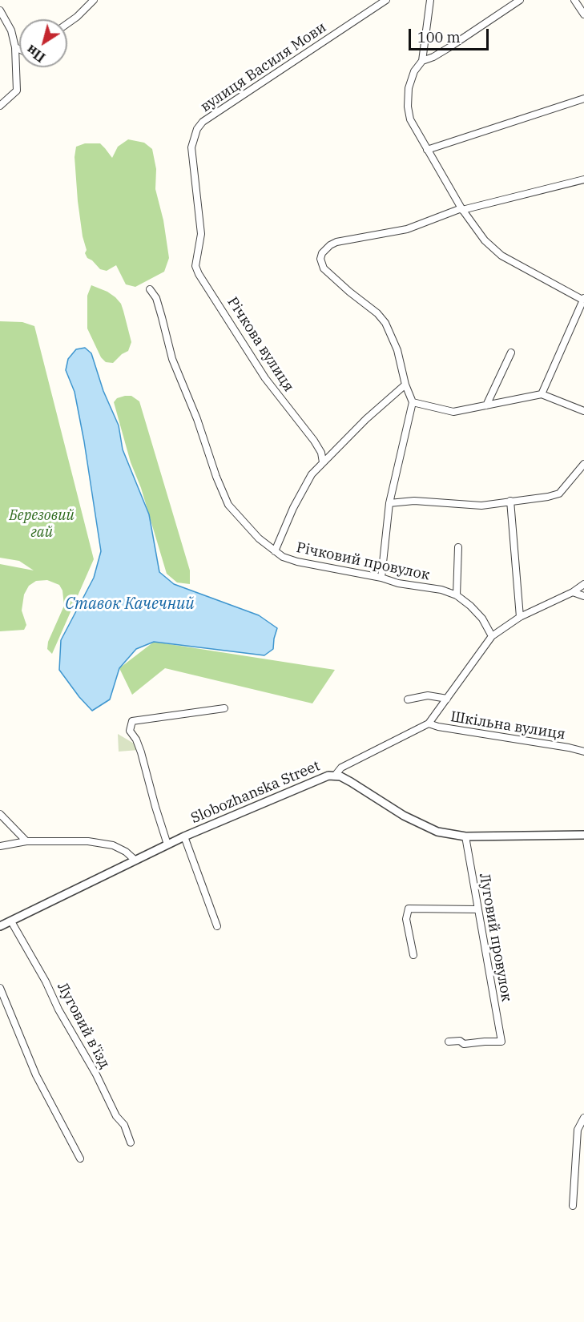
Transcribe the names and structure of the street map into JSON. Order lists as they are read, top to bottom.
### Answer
{
  "streets": {
    "street": [
      "вулиця Василя Мови",
      "Річкова вулиця",
      "Річковий провулок",
      "Шкільна вулиця",
      "Slobozhanska Street",
      "Луговий провулок",
      "Луговий в'їзд"
    ]
  },
  "crossings": [
    ["вулиця Василя Мови", "Річкова вулиця"],
    ["Slobozhanska Street", "Луговий провулок"],
    ["Slobozhanska Street", "Луговий в'їзд"]
  ],
  "water": ["Ставок Качечний"],
  "parks": ["Березовий гай"],
  "scale_bar": "100 m",
  "north": "bottom left"
}
